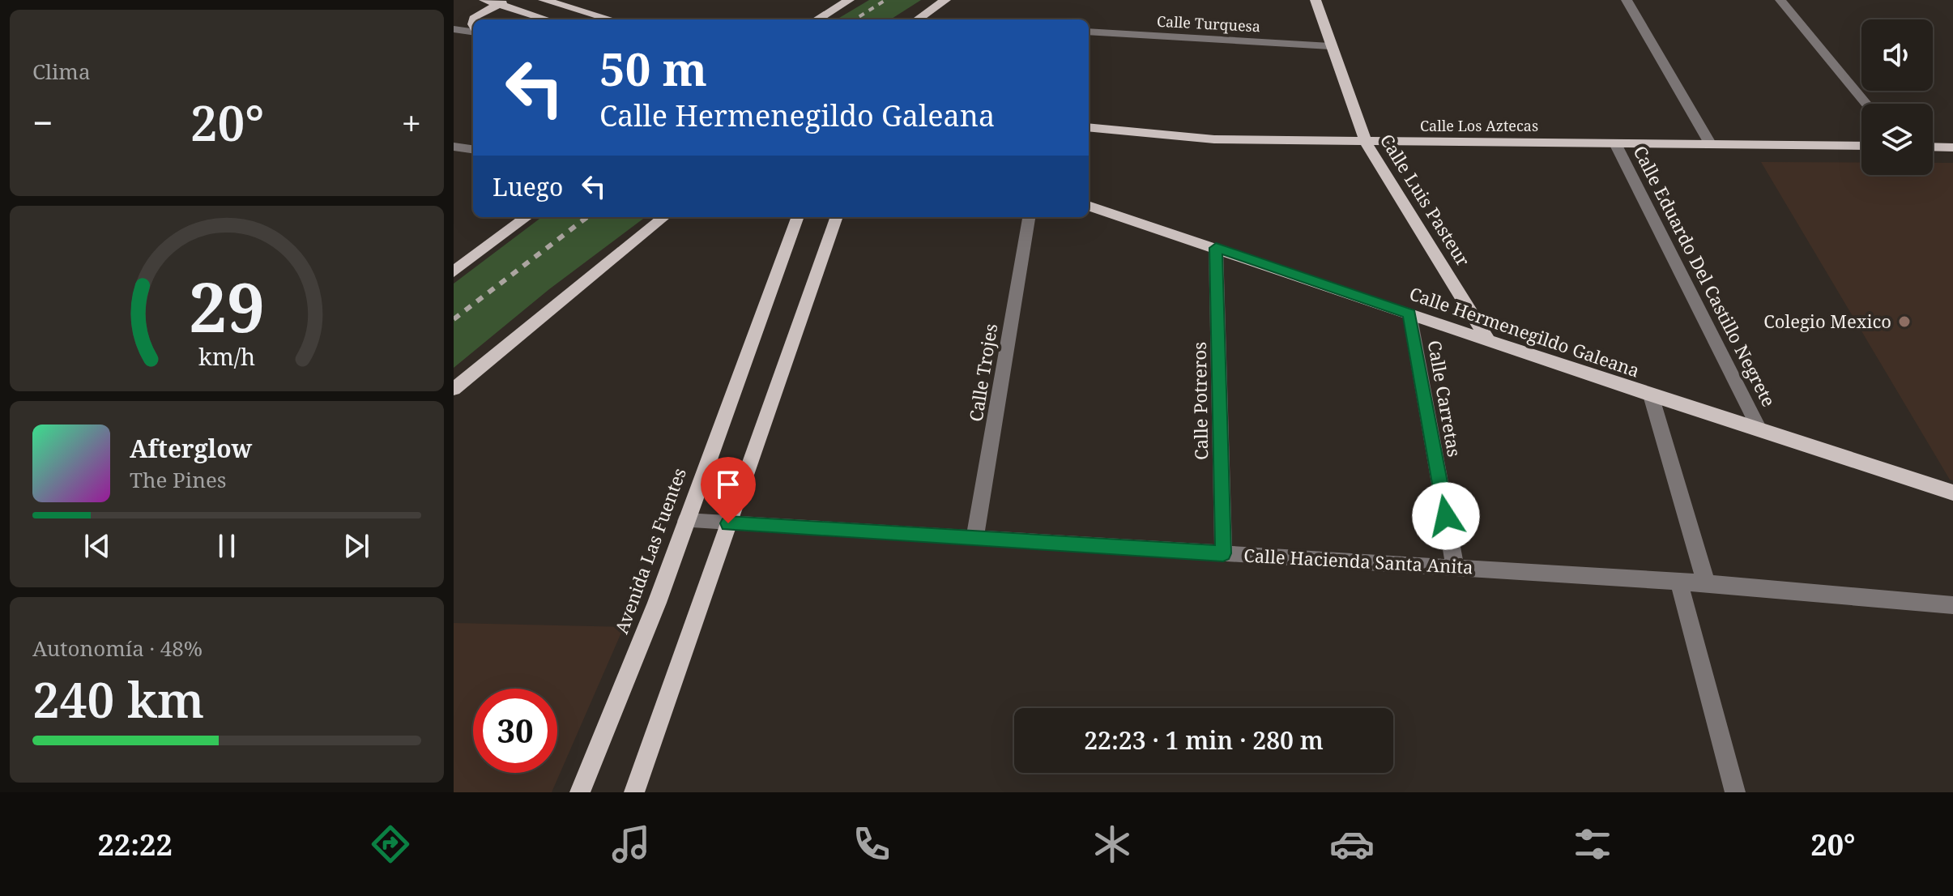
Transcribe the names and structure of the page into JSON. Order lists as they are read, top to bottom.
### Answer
{
  "streets": {
    "main road": [
      "Calle Los Aztecas",
      "Calle Luis Pasteur",
      "Calle Hermenegildo Galeana",
      "Avenida Las Fuentes"
    ],
    "street": [
      "Calle Turquesa",
      "Calle Eduardo Del Castillo Negrete",
      "Calle Trojes",
      "Calle Carretas",
      "Calle Potreros",
      "Calle Hacienda Santa Anita"
    ]
  },
  "crossings": [
    ["Calle Turquesa", "Calle Luis Pasteur"],
    ["Calle Los Aztecas", "Calle Luis Pasteur"],
    ["Calle Los Aztecas", "Calle Eduardo Del Castillo Negrete"],
    ["Calle Luis Pasteur", "Calle Hermenegildo Galeana"],
    ["Calle Eduardo Del Castillo Negrete", "Calle Hermenegildo Galeana"],
    ["Calle Hermenegildo Galeana", "Calle Carretas"],
    ["Calle Hermenegildo Galeana", "Calle Potreros"],
    ["Calle Trojes", "Calle Hacienda Santa Anita"],
    ["Calle Carretas", "Calle Hacienda Santa Anita"],
    ["Calle Potreros", "Calle Hacienda Santa Anita"],
    ["Avenida Las Fuentes", "Calle Hacienda Santa Anita"]
  ],
  "places": ["Colegio Mexico"],
  "page": {
    "tile": [
      "Clima",
      ["Autonomía · 48%", "240 km"]
    ],
    "turn": ["50 m", "Calle Hermenegildo Galeana"],
    "heat": ["−", "20°", "+"],
    "then": "Luego",
    "song": ["Afterglow", "The Pines"],
    "limit": "30",
    "trip": "22:23 · 1 min · 280 m",
    "tabs": ["22:22", "20°"],
    "gauge": ["29", "km/h"]
  }
}
